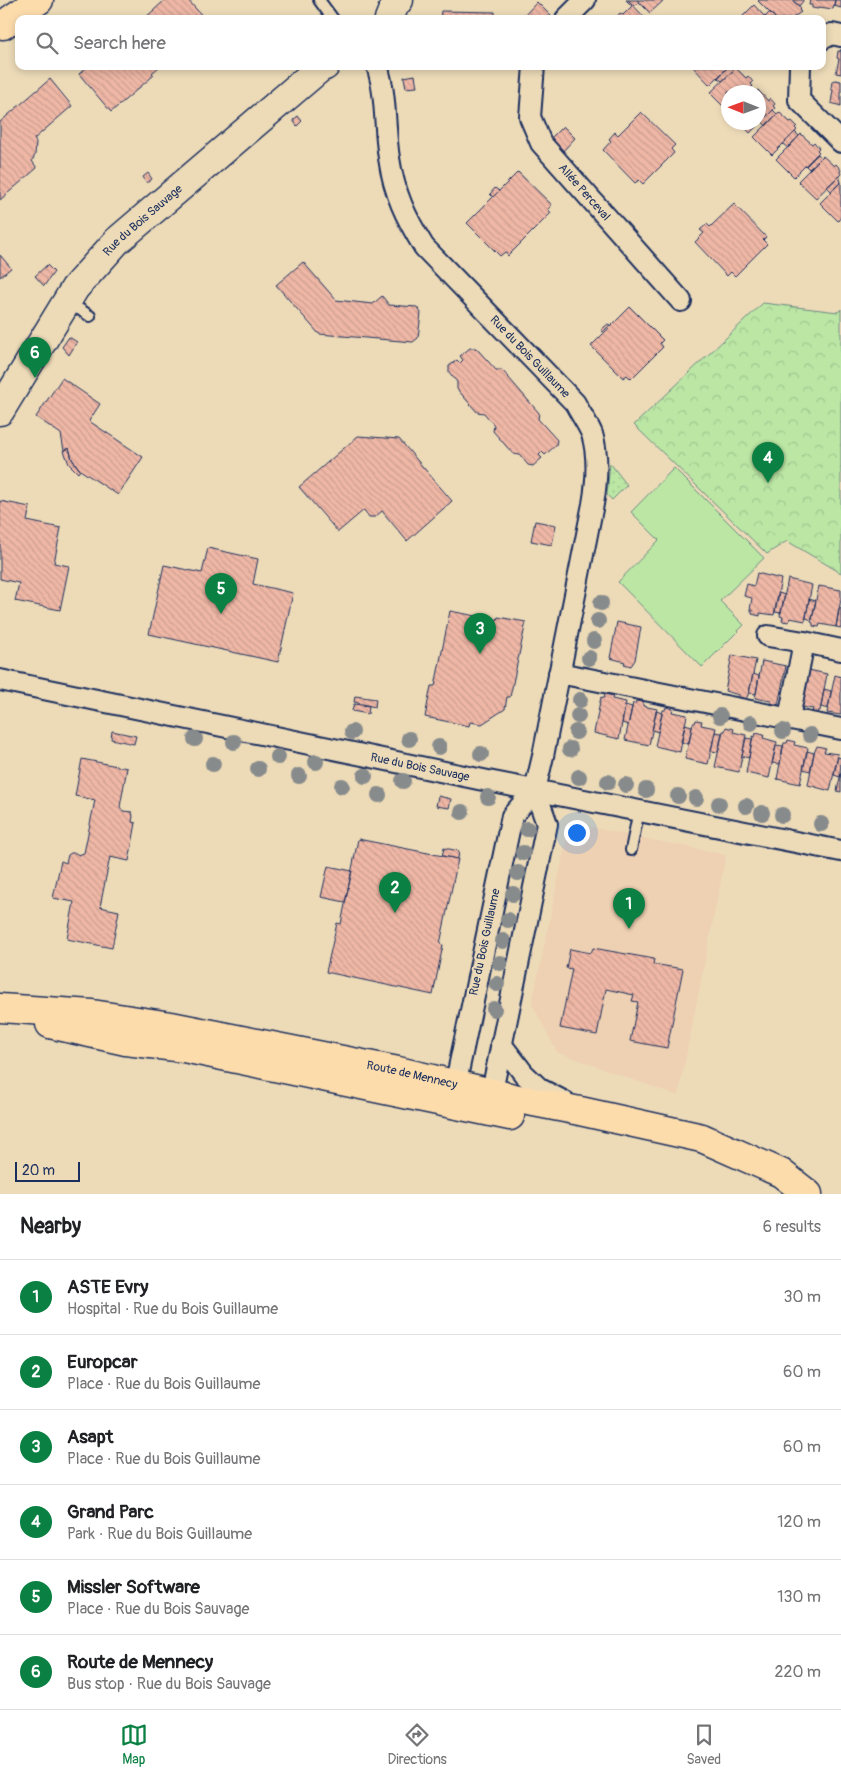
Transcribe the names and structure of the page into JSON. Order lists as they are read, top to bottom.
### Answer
{
  "streets": {
    "main road": ["Rue du Bois Sauvage", "Route de Mennecy"],
    "street": ["Allée Perceval", "Rue du Bois Guillaume"]
  },
  "crossings": [
    ["Rue du Bois Sauvage", "Rue du Bois Guillaume"],
    ["Rue du Bois Guillaume", "Route de Mennecy"]
  ],
  "scale_bar": "20 m",
  "north": "left",
  "page": {
    "search": "Search here",
    "pins": [
      "6",
      "4",
      "5",
      "3",
      "2",
      "1"
    ],
    "scale": "20 m",
    "heading": ["Nearby", "6 results"],
    "list": [
      {
        "mark": "1",
        "name": "ASTE Evry",
        "note": "Hospital · Rue du Bois Guillaume",
        "value": "30 m"
      },
      {
        "mark": "2",
        "name": "Europcar",
        "note": "Place · Rue du Bois Guillaume",
        "value": "60 m"
      },
      {
        "mark": "3",
        "name": "Asapt",
        "note": "Place · Rue du Bois Guillaume",
        "value": "60 m"
      },
      {
        "mark": "4",
        "name": "Grand Parc",
        "note": "Park · Rue du Bois Guillaume",
        "value": "120 m"
      },
      {
        "mark": "5",
        "name": "Missler Software",
        "note": "Place · Rue du Bois Sauvage",
        "value": "130 m"
      },
      {
        "mark": "6",
        "name": "Route de Mennecy",
        "note": "Bus stop · Rue du Bois Sauvage",
        "value": "220 m"
      }
    ],
    "nav": ["Map", "Directions", "Saved"]
  }
}
